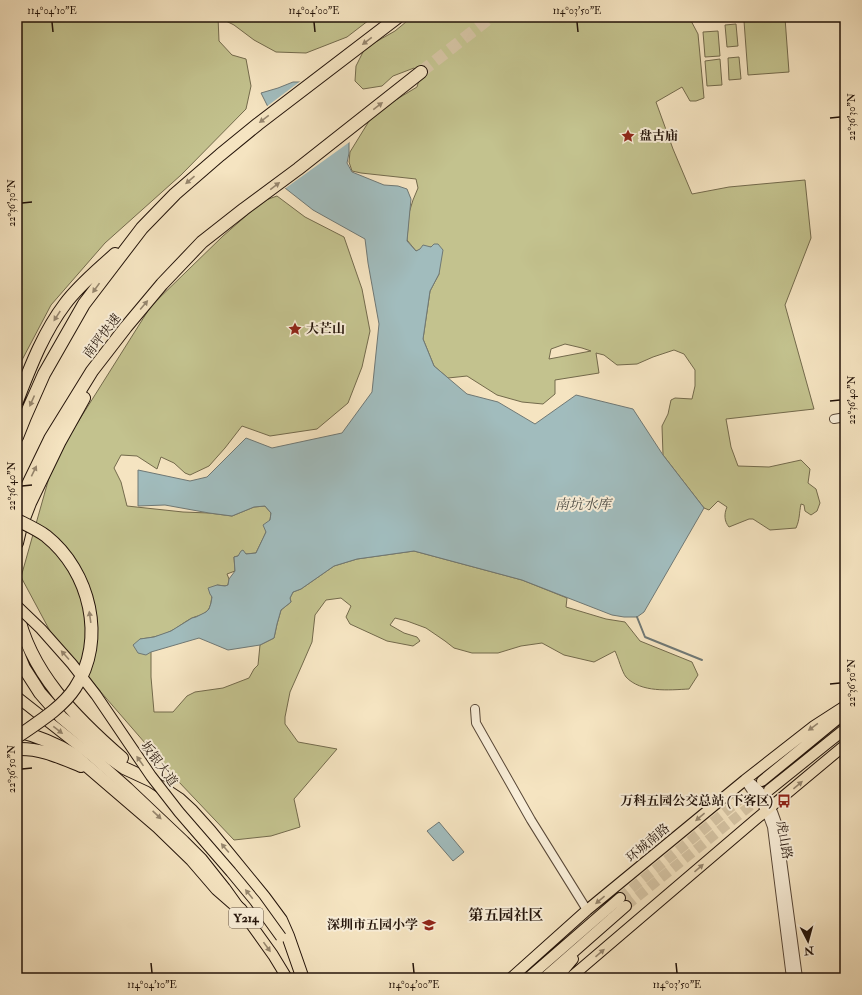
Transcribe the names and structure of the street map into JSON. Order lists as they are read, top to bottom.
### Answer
{
  "streets": {
    "highway": ["南坪快速"],
    "main road": ["坂银大道", "环城南路", "Y214"],
    "street": ["虎山路"]
  },
  "crossings": [
    ["虎山路", "环城南路"]
  ],
  "districts": ["第五园社区"],
  "water": ["南坑水库"],
  "places": {
    "place": ["盘古庙", "大芒山"],
    "bus stop": ["万科五园公交总站 (下客区)"],
    "school or university": ["深圳市五园小学"]
  },
  "north": "bottom",
  "coordinates": [
    "114°04'10\"E",
    "114°04'00\"E",
    "114°03'50\"E",
    "22°36'30\"N",
    "22°36'40\"N",
    "22°36'50\"N"
  ]
}
